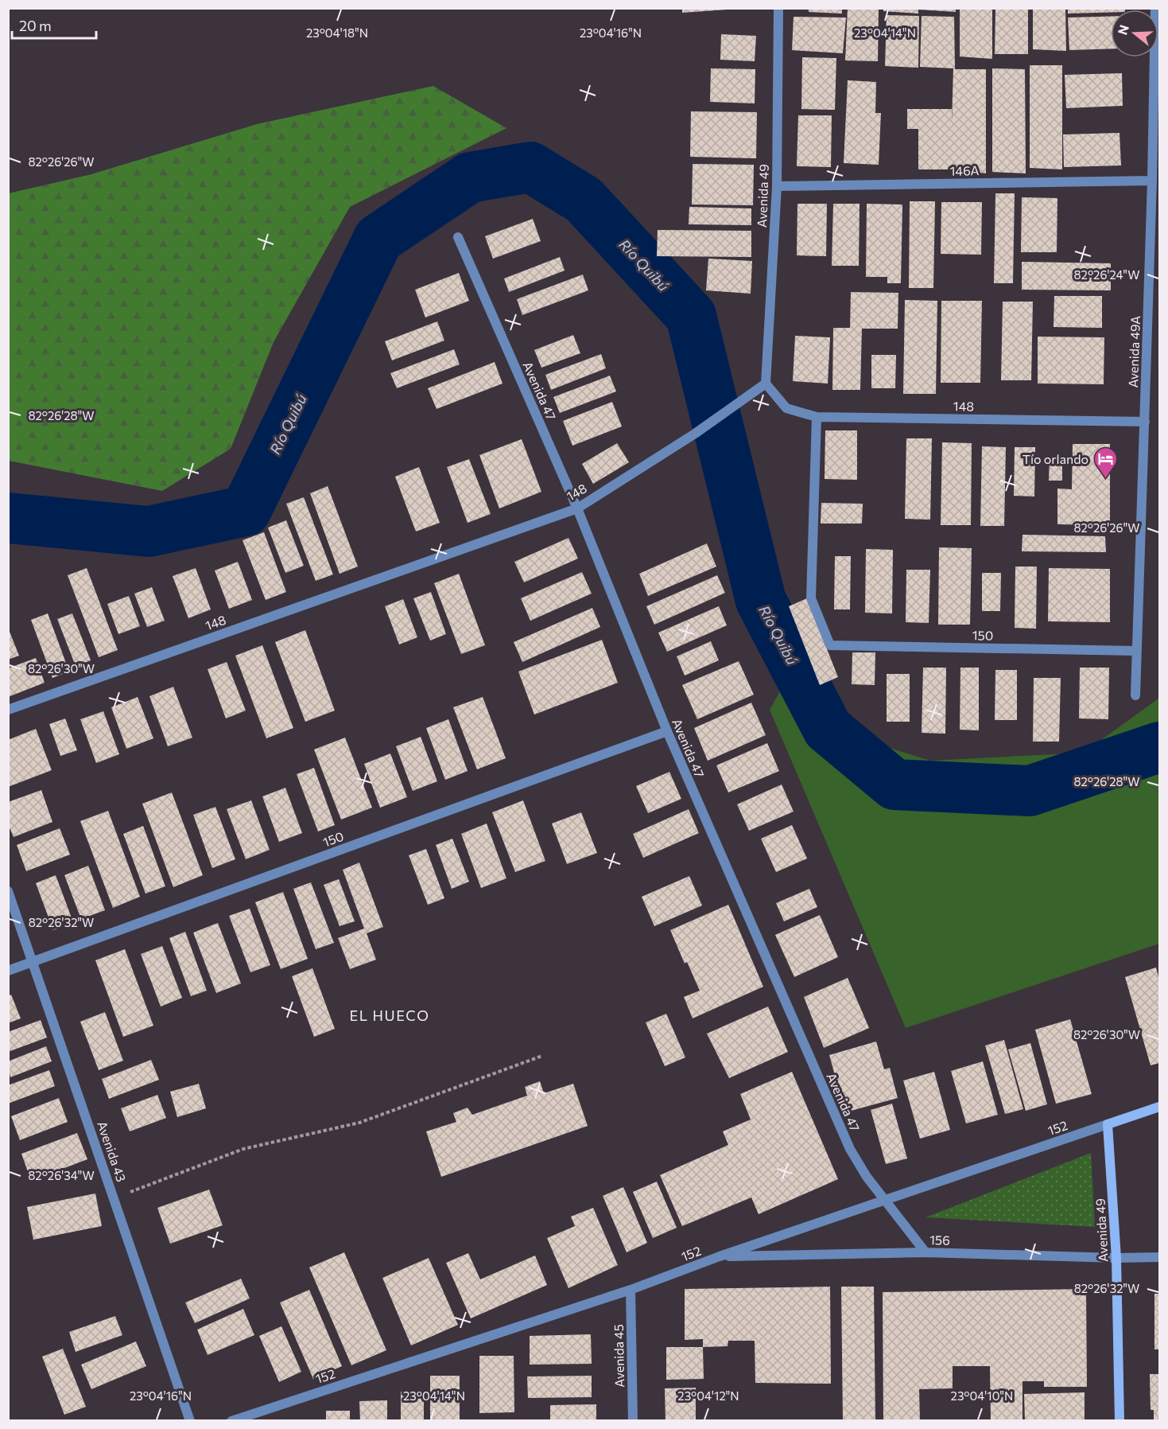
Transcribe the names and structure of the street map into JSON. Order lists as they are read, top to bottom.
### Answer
{
  "streets": {
    "street": [
      "146A",
      "Avenida 49",
      "Avenida 49A",
      "Avenida 47",
      "148",
      "150",
      "152",
      "Avenida 43",
      "156",
      "Avenida 45"
    ]
  },
  "crossings": [
    ["146A", "Avenida 49"],
    ["146A", "Avenida 49A"],
    ["Avenida 49", "148"],
    ["Avenida 49", "152"],
    ["Avenida 49", "156"],
    ["Avenida 49A", "148"],
    ["Avenida 49A", "150"],
    ["Avenida 47", "148"],
    ["Avenida 47", "150"],
    ["Avenida 47", "152"],
    ["Avenida 47", "156"],
    ["148", "150"],
    ["150", "Avenida 43"],
    ["152", "156"],
    ["152", "Avenida 45"]
  ],
  "districts": ["EL HUECO"],
  "water": ["Río Quibú"],
  "places": {
    "hotel": ["Tío orlando"]
  },
  "scale_bar": "20 m",
  "north": "left",
  "coordinates": [
    "23°04'18\"N",
    "23°04'16\"N",
    "23°04'14\"N",
    "82°26'26\"W",
    "82°26'24\"W",
    "82°26'28\"W",
    "82°26'30\"W",
    "82°26'32\"W",
    "82°26'34\"W",
    "23°04'12\"N",
    "23°04'10\"N"
  ]
}
